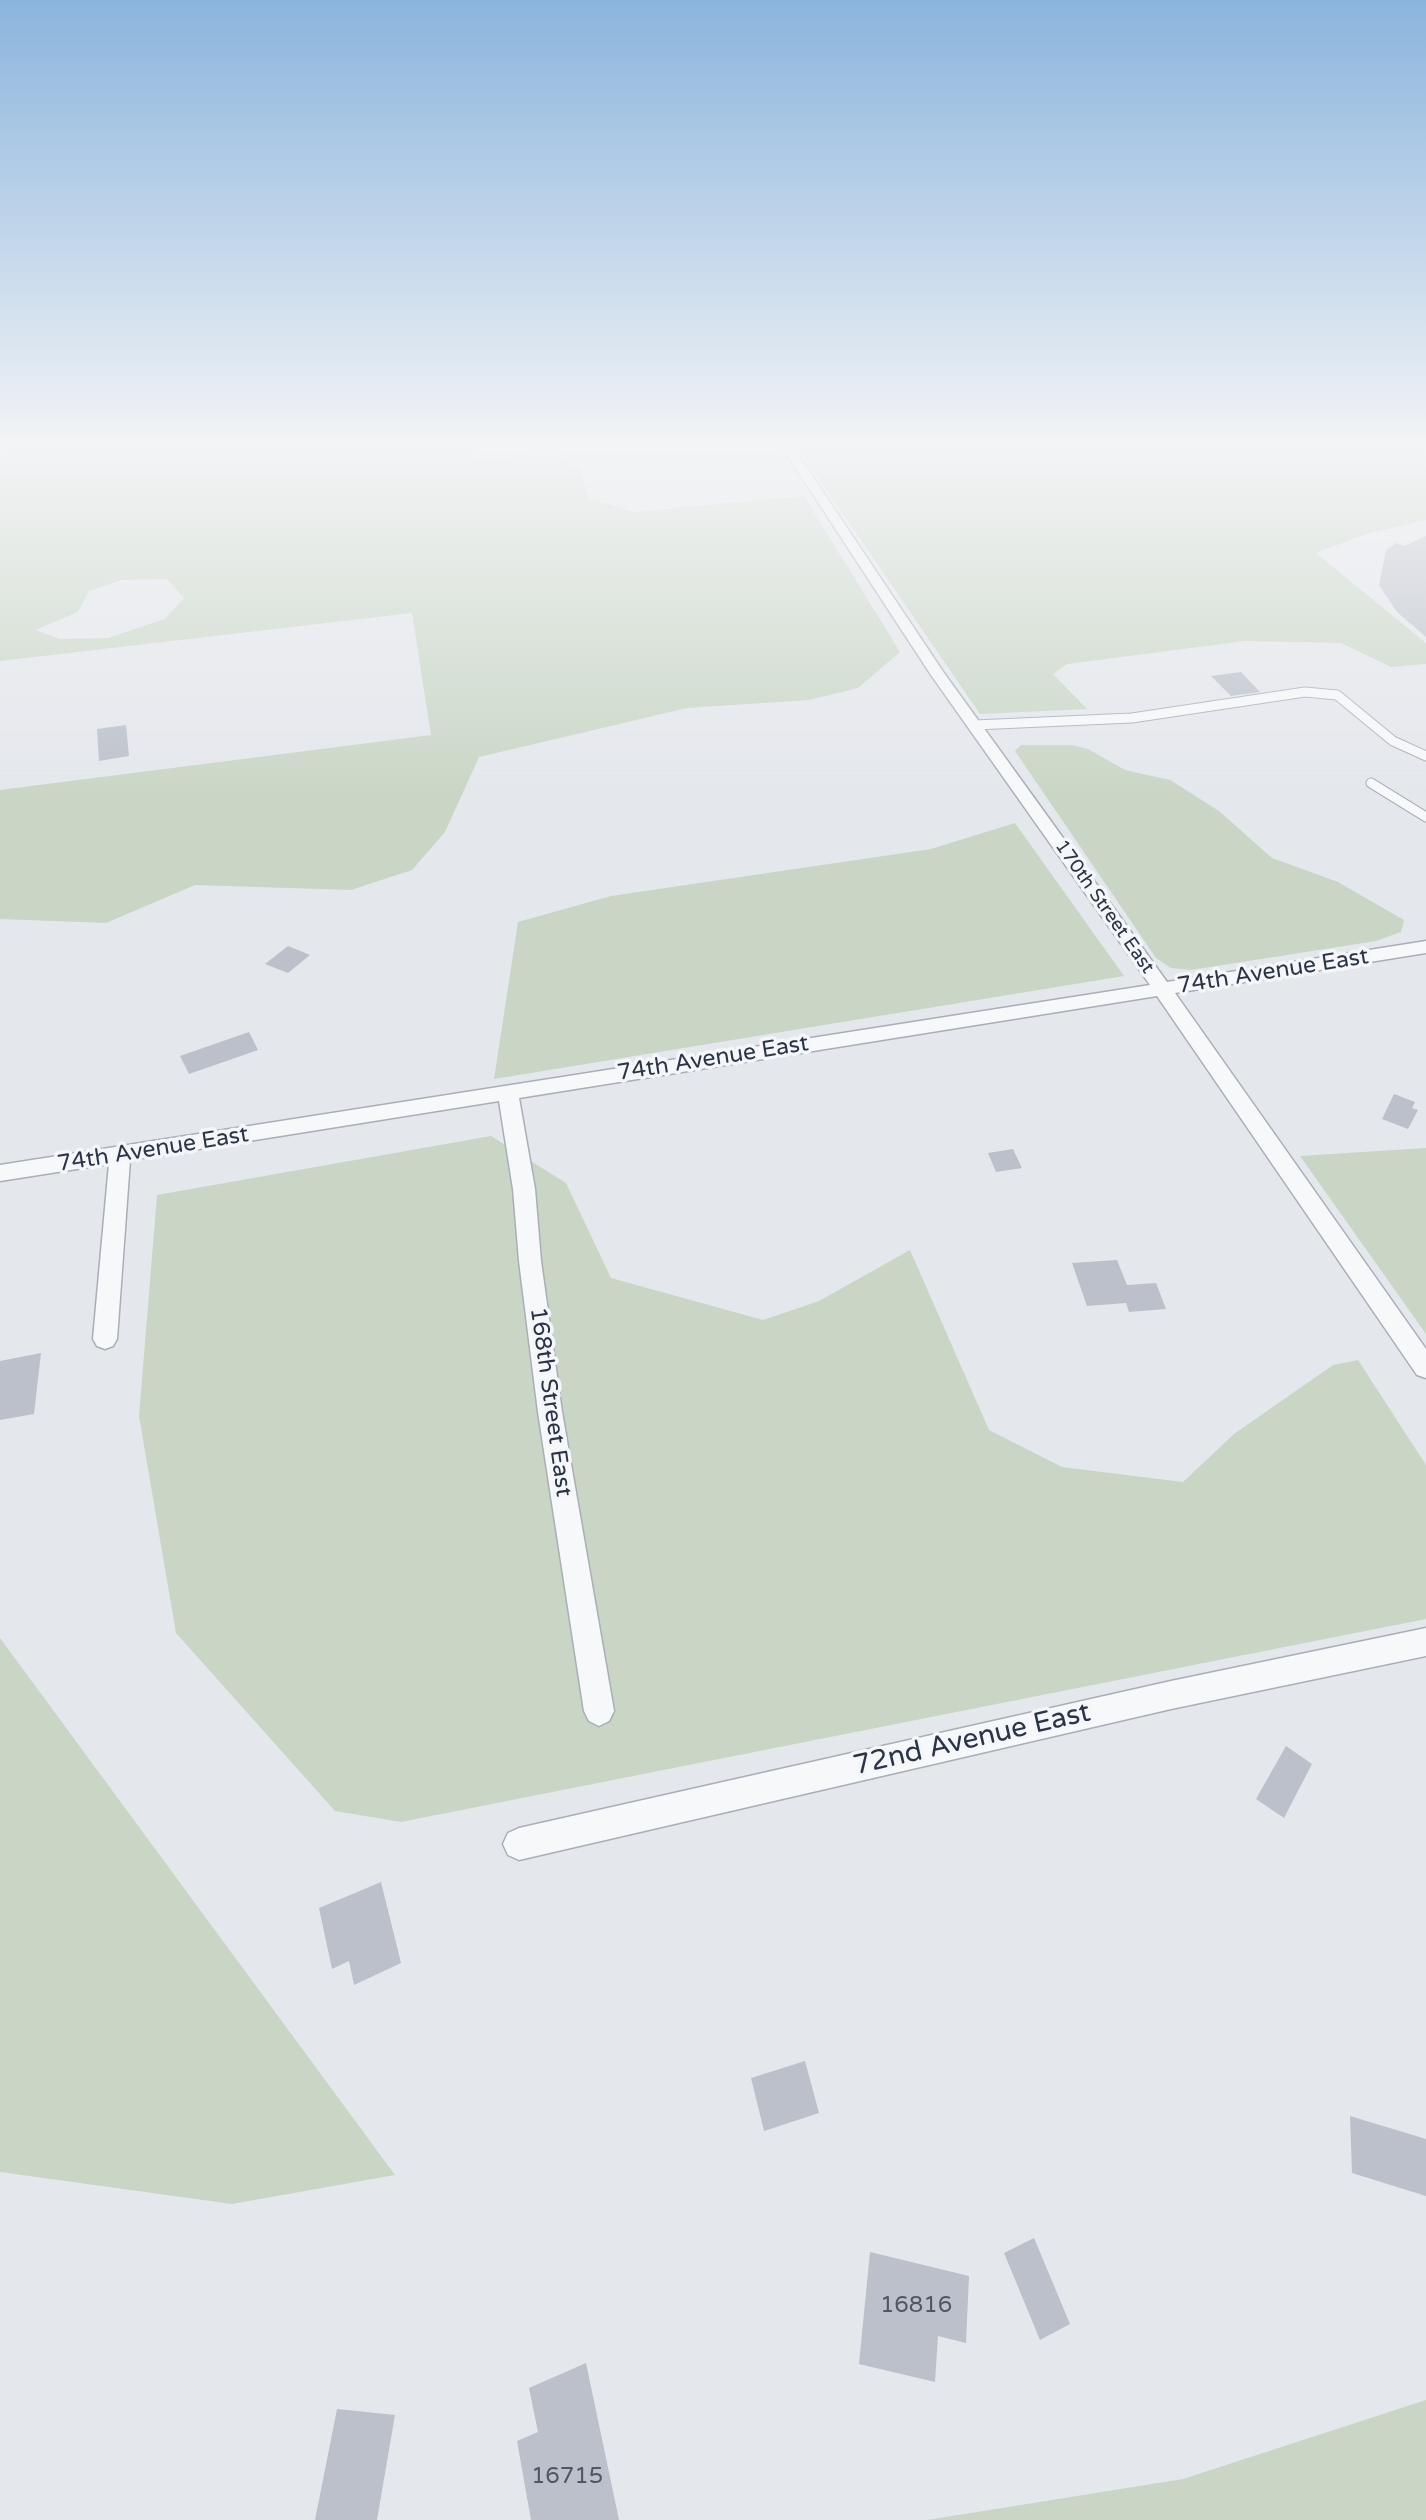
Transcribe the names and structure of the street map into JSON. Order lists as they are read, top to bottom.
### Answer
{
  "streets": {
    "street": [
      "170th Street East",
      "74th Avenue East",
      "168th Street East",
      "72nd Avenue East"
    ]
  },
  "crossings": [
    ["170th Street East", "74th Avenue East"],
    ["74th Avenue East", "168th Street East"]
  ],
  "house_numbers": ["16816", "16715"]
}
